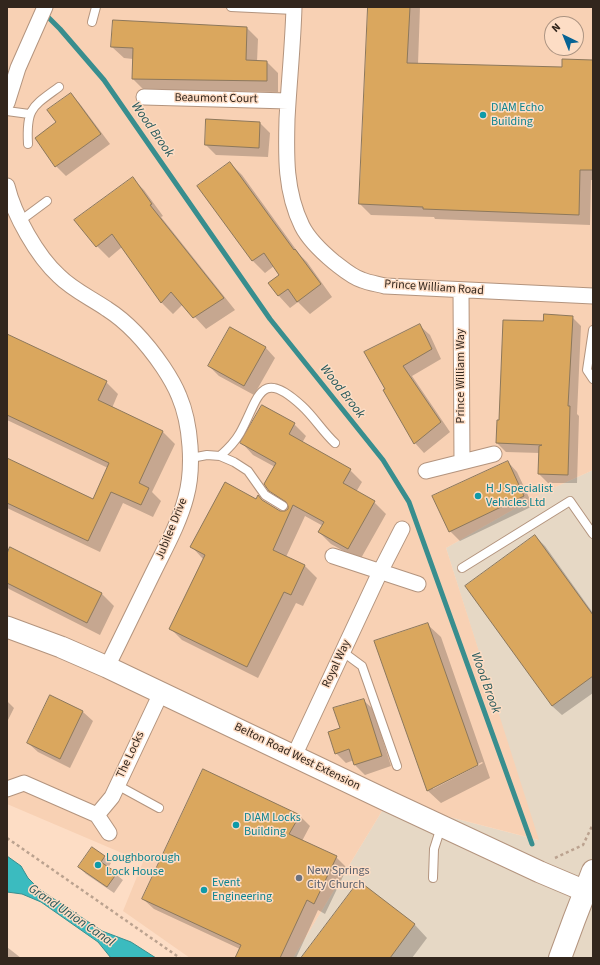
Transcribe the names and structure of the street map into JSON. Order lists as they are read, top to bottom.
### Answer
{
  "streets": {
    "street": [
      "Beaumont Court",
      "Prince William Road",
      "Prince William Way",
      "Jubilee Drive",
      "Royal Way",
      "The Locks",
      "Belton Road West Extension"
    ]
  },
  "crossings": [
    ["Beaumont Court", "Prince William Road"],
    ["Prince William Road", "Prince William Way"],
    ["Jubilee Drive", "Belton Road West Extension"],
    ["Royal Way", "Belton Road West Extension"],
    ["The Locks", "Belton Road West Extension"]
  ],
  "water": ["Wood Brook", "Grand Union Canal"],
  "places": [
    "DIAM Echo Building",
    "H J Specialist Vehicles Ltd",
    "DIAM Locks Building",
    "Loughborough Lock House",
    "New Springs City Church",
    "Event Engineering"
  ],
  "north": "top left"
}
